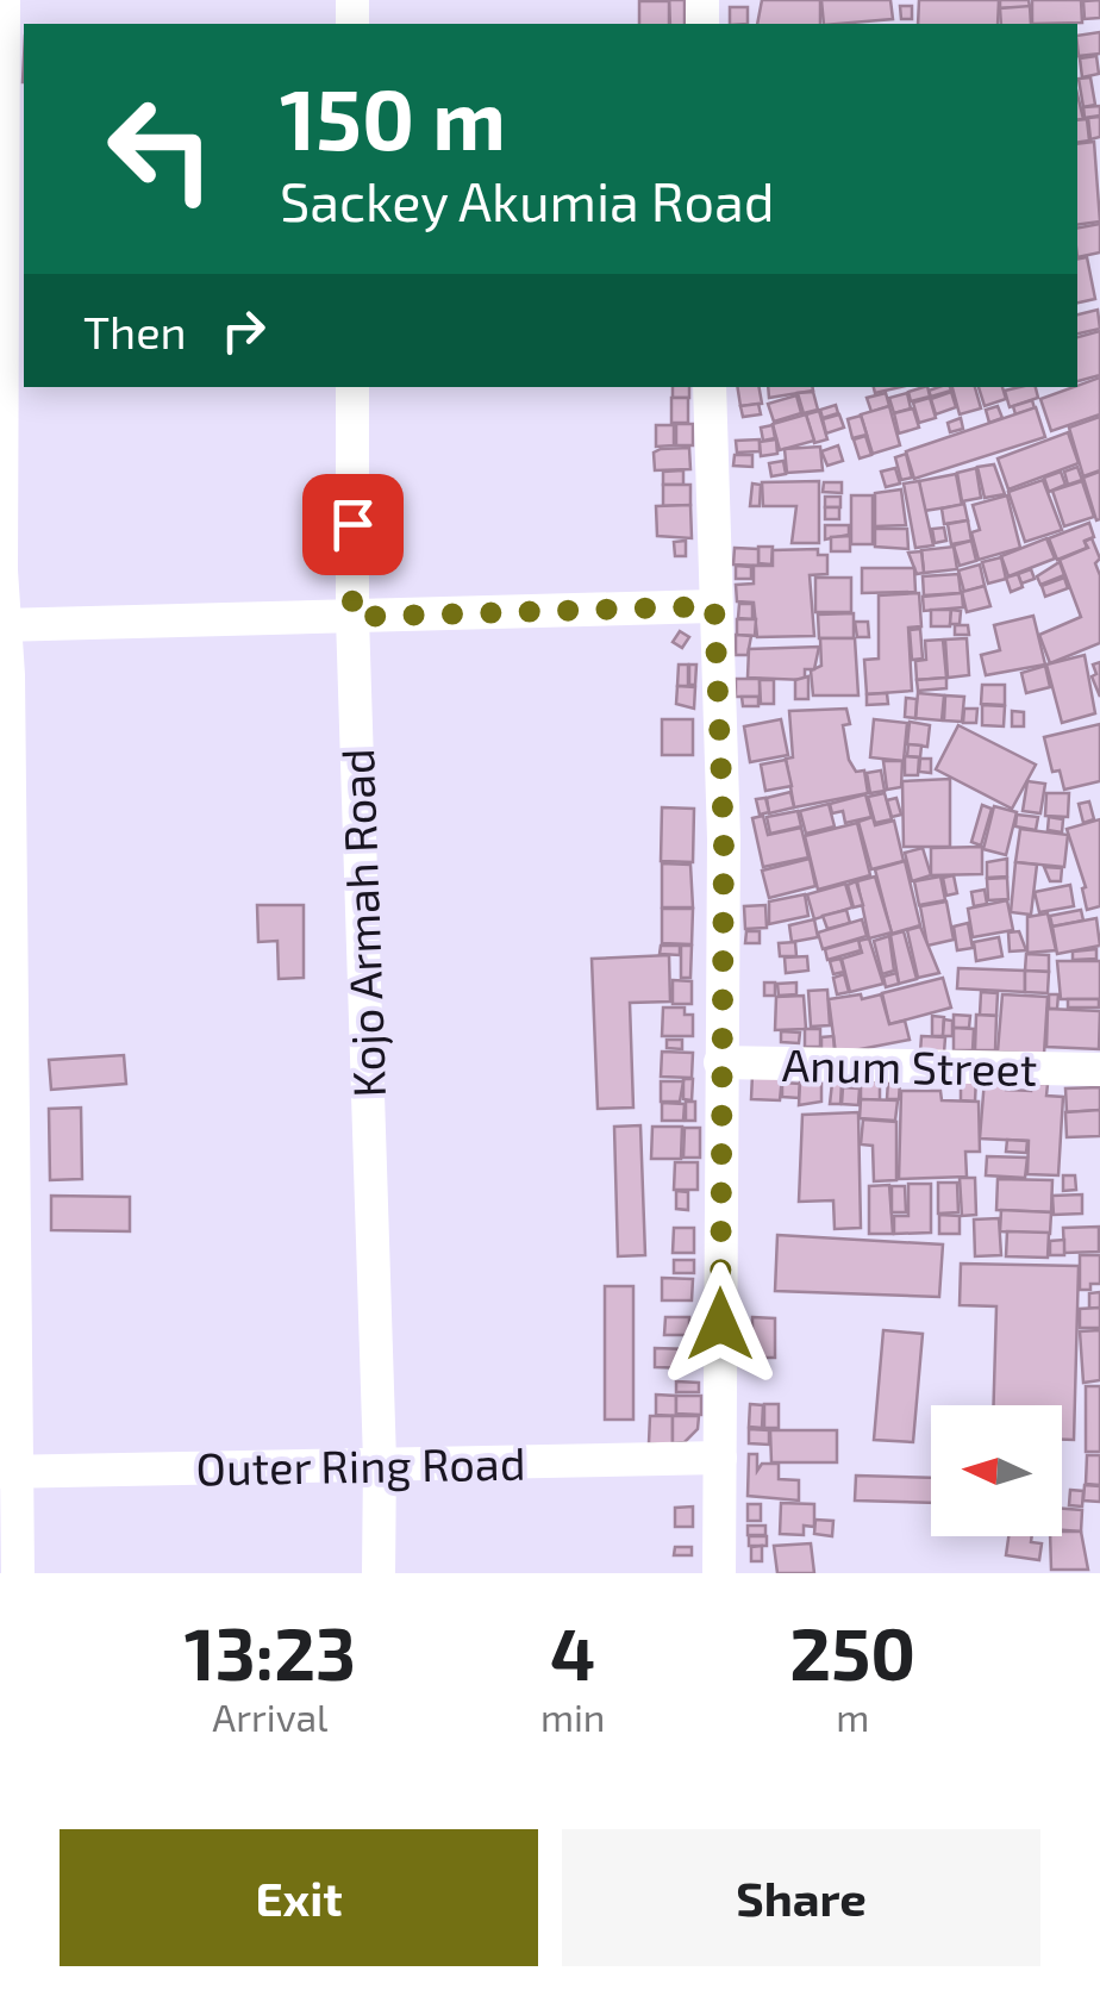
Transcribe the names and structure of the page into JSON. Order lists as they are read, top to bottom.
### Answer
{
  "streets": {
    "street": ["Kojo Armah Road", "Anum Street", "Outer Ring Road"]
  },
  "crossings": [
    ["Kojo Armah Road", "Outer Ring Road"]
  ],
  "north": "left",
  "page": {
    "turn": ["150 m", "Sackey Akumia Road"],
    "then": "Then",
    "eta": [
      "13:23",
      "Arrival",
      "4",
      "min",
      "250",
      "m"
    ],
    "buttons": ["Exit", "Share"]
  }
}
